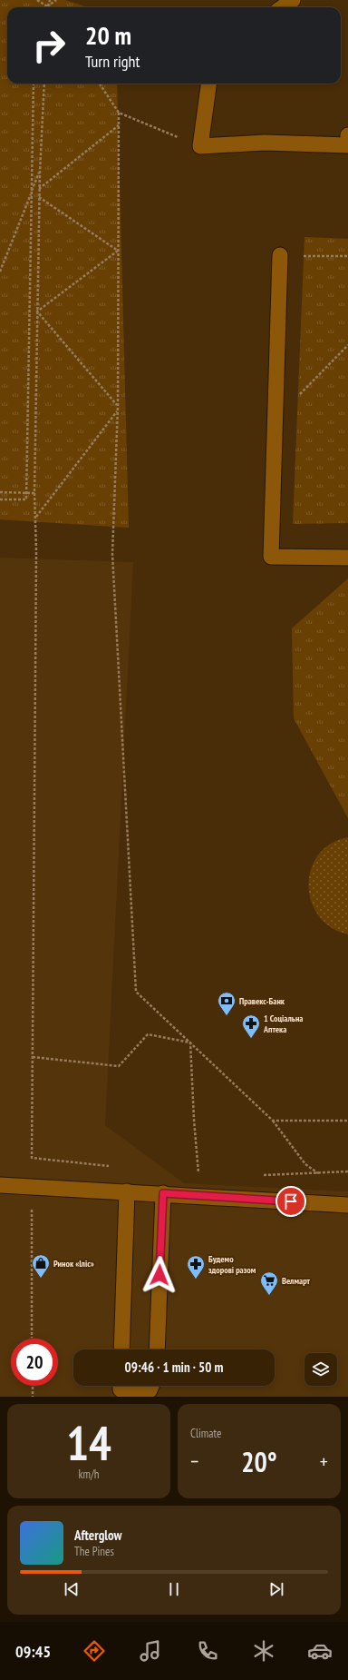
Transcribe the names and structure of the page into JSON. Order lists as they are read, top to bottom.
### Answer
{
  "places": {
    "bank": ["Правекс-Банк"],
    "pharmacy": ["1 Соціальна Аптека", "Будемо здорові разом"],
    "shop": ["Ринок «Іліс»"],
    "supermarket": ["Велмарт"]
  },
  "page": {
    "turn": ["20 m", "Turn right"],
    "limit": "20",
    "trip": "09:46 · 1 min · 50 m",
    "tile": [
      ["14", "km/h"],
      "Climate"
    ],
    "heat": ["−", "20°", "+"],
    "song": ["Afterglow", "The Pines"],
    "tabs": "09:45"
  }
}
